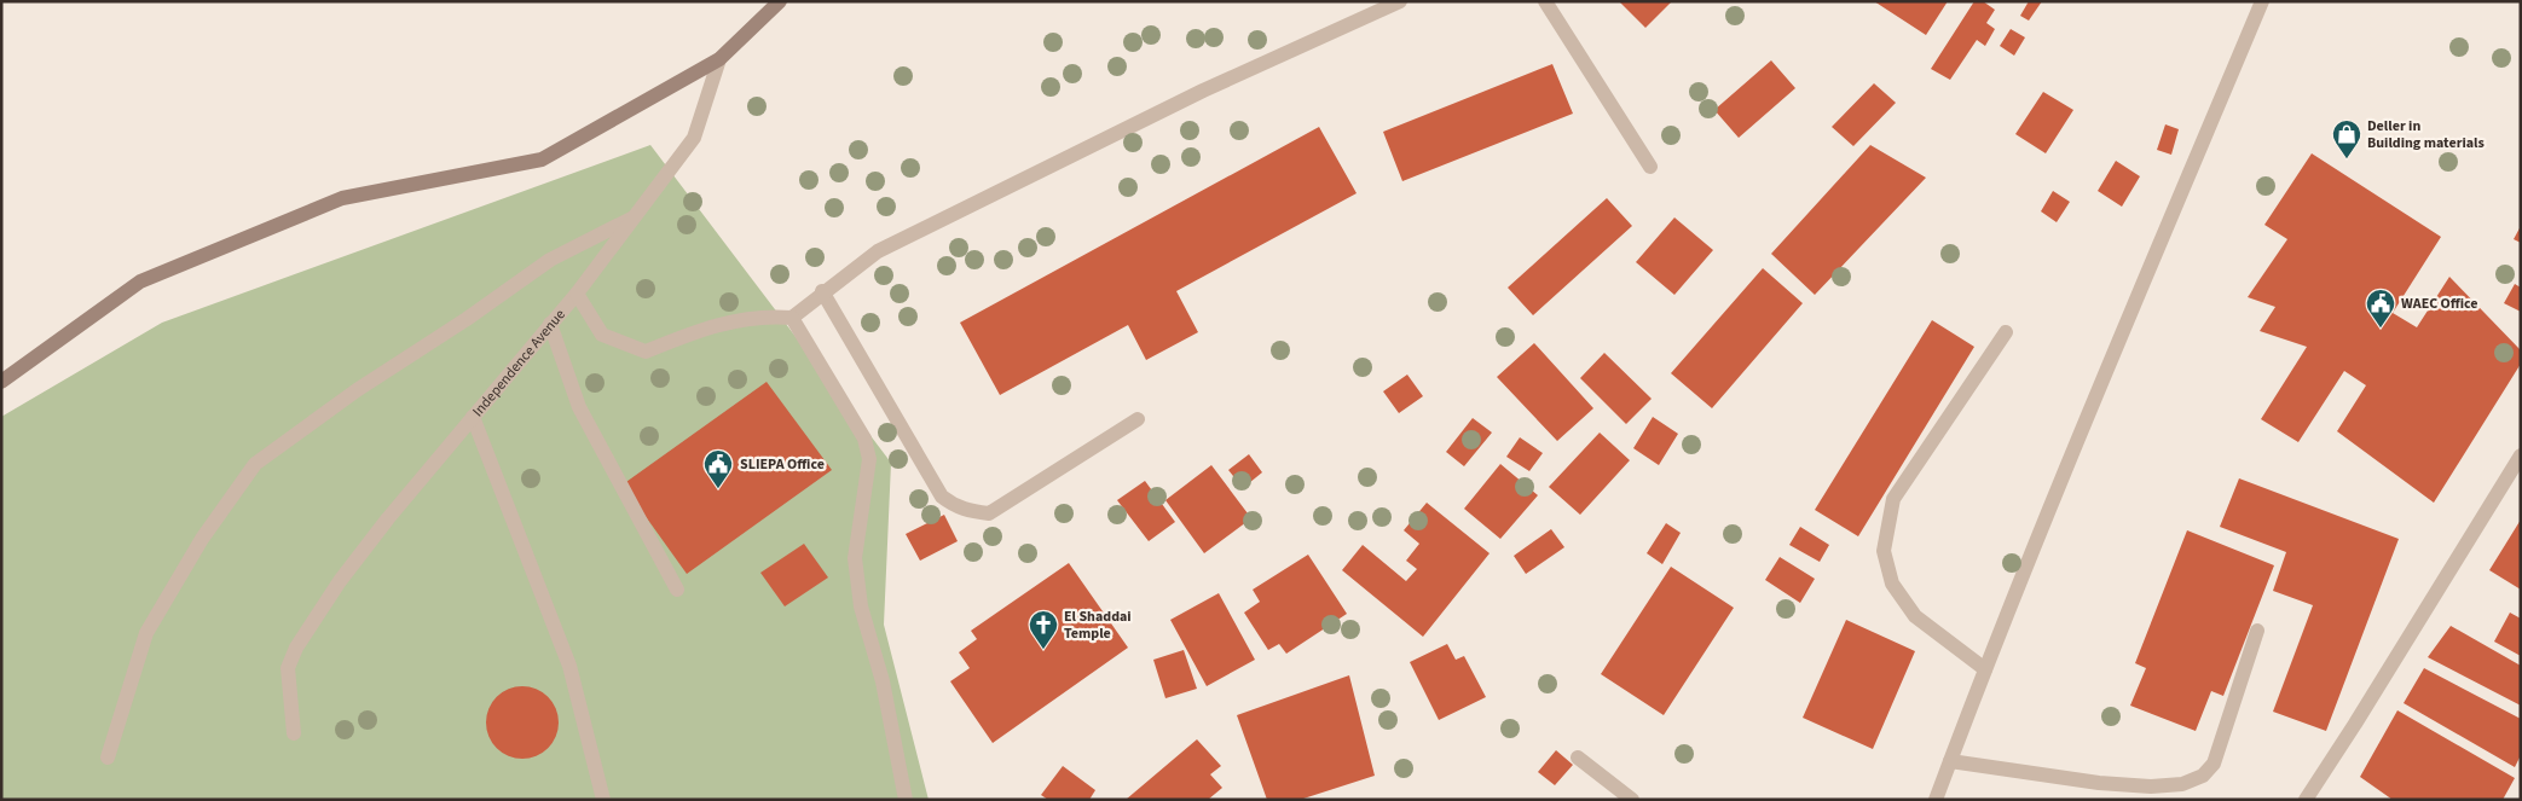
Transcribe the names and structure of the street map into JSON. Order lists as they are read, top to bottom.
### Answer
{
  "streets": {
    "street": ["Independence Avenue"]
  },
  "places": {
    "shop": ["Deller in Building materials"],
    "public building": ["WAEC Office", "SLIEPA Office"],
    "church": ["El Shaddai Temple"]
  }
}
